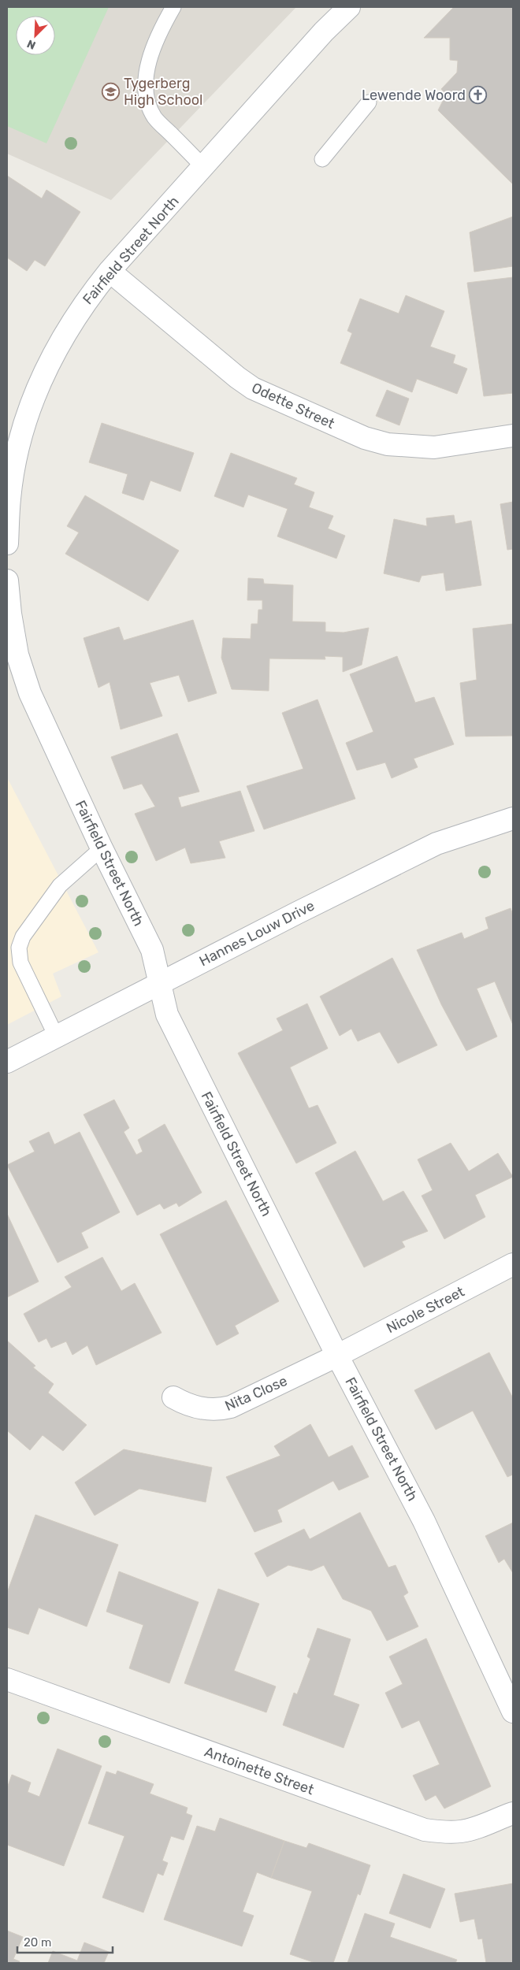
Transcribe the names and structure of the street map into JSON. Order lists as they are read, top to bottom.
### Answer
{
  "streets": {
    "street": [
      "Fairfield Street North",
      "Odette Street",
      "Hannes Louw Drive",
      "Nicole Street",
      "Nita Close",
      "Antoinette Street"
    ]
  },
  "crossings": [
    ["Fairfield Street North", "Odette Street"],
    ["Fairfield Street North", "Hannes Louw Drive"],
    ["Fairfield Street North", "Nicole Street"],
    ["Fairfield Street North", "Nita Close"],
    ["Nicole Street", "Nita Close"]
  ],
  "places": {
    "school or university": ["Tygerberg High School"],
    "church": ["Lewende Woord"]
  },
  "scale_bar": "20 m",
  "north": "bottom left"
}
